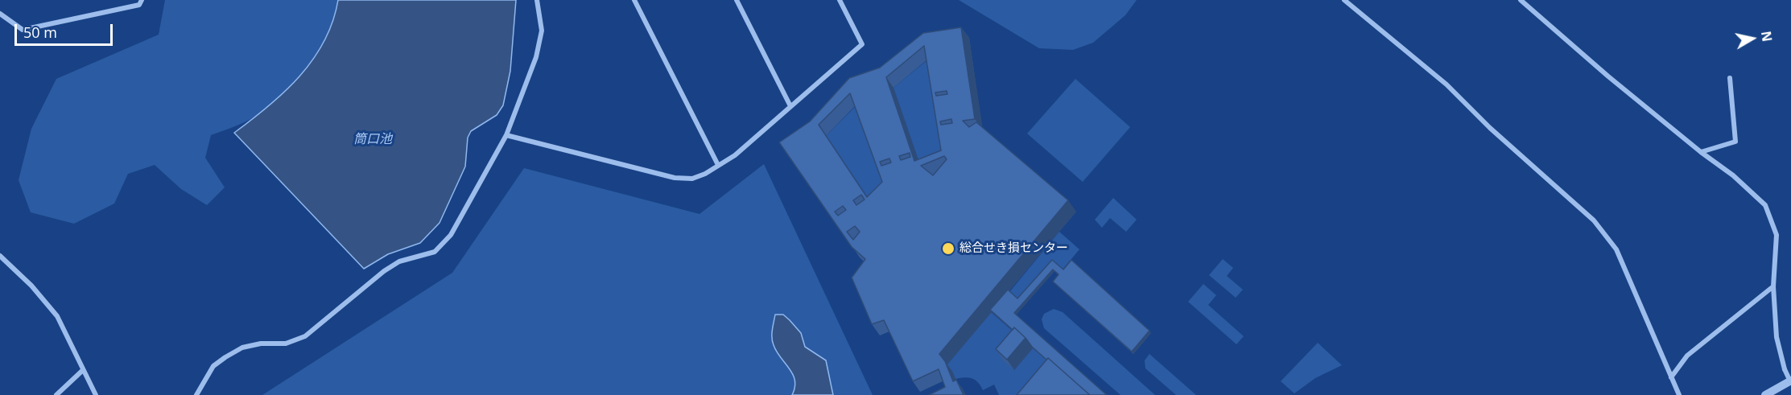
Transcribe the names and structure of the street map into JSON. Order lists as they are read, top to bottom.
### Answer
{
  "water": ["筒口池"],
  "places": ["総合せき損センター"],
  "scale_bar": "50 m",
  "north": "right"
}
